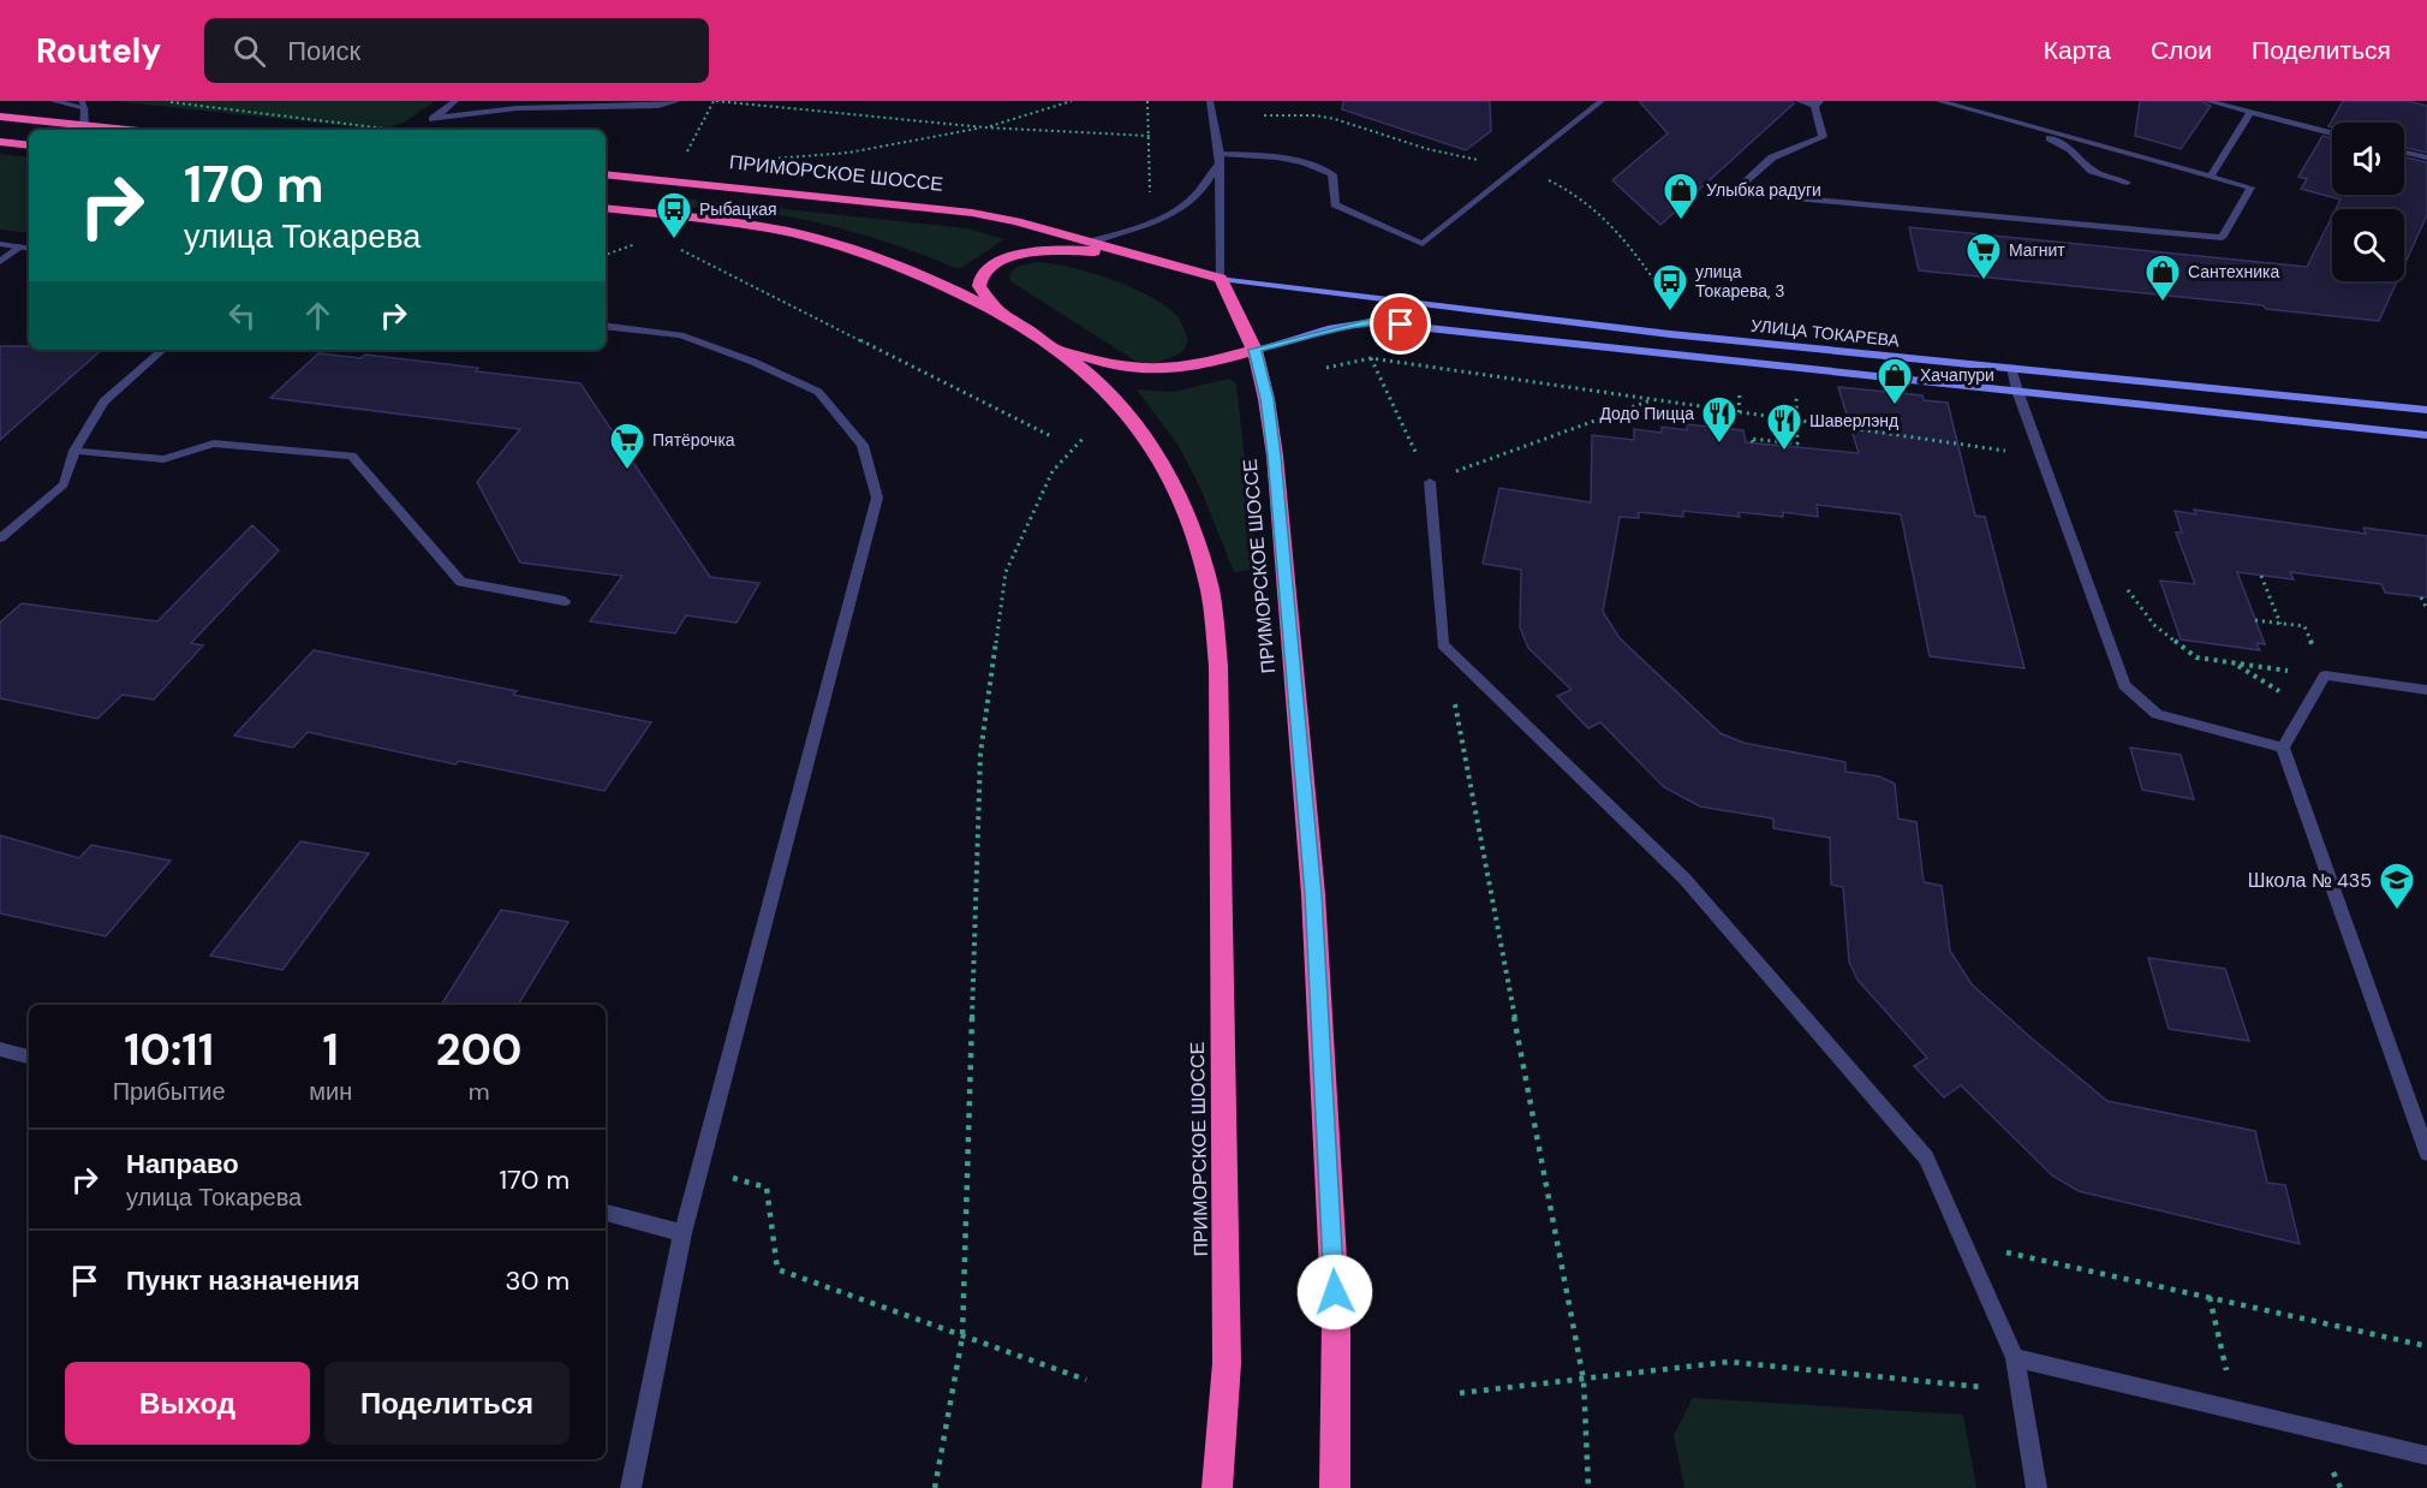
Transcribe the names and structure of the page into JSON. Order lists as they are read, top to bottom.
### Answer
{
  "streets": {
    "highway": ["ПРИМОРСКОЕ ШОССЕ"],
    "main road": ["УЛИЦА ТОКАРЕВА"]
  },
  "crossings": [
    ["ПРИМОРСКОЕ ШОССЕ", "УЛИЦА ТОКАРЕВА"]
  ],
  "places": {
    "shop": ["Улыбка радуги", "Сантехника", "Хачапури"],
    "bus stop": ["Рыбацкая", "улица Токарева, 3"],
    "supermarket": ["Магнит", "Пятёрочка"],
    "restaurant": ["Додо Пицца", "Шаверлэнд"],
    "school or university": ["Школа № 435"]
  },
  "page": {
    "header": "Routely",
    "search": "Поиск",
    "nav": ["Карта", "Слои", "Поделиться"],
    "turn": ["170 m", "улица Токарева"],
    "eta": [
      "10:11",
      "Прибытие",
      "1",
      "мин",
      "200",
      "m"
    ],
    "list": [
      {
        "name": "Направо",
        "note": "улица Токарева",
        "value": "170 m"
      },
      {
        "name": "Пункт назначения",
        "value": "30 m"
      }
    ],
    "buttons": ["Выход", "Поделиться"]
  }
}
